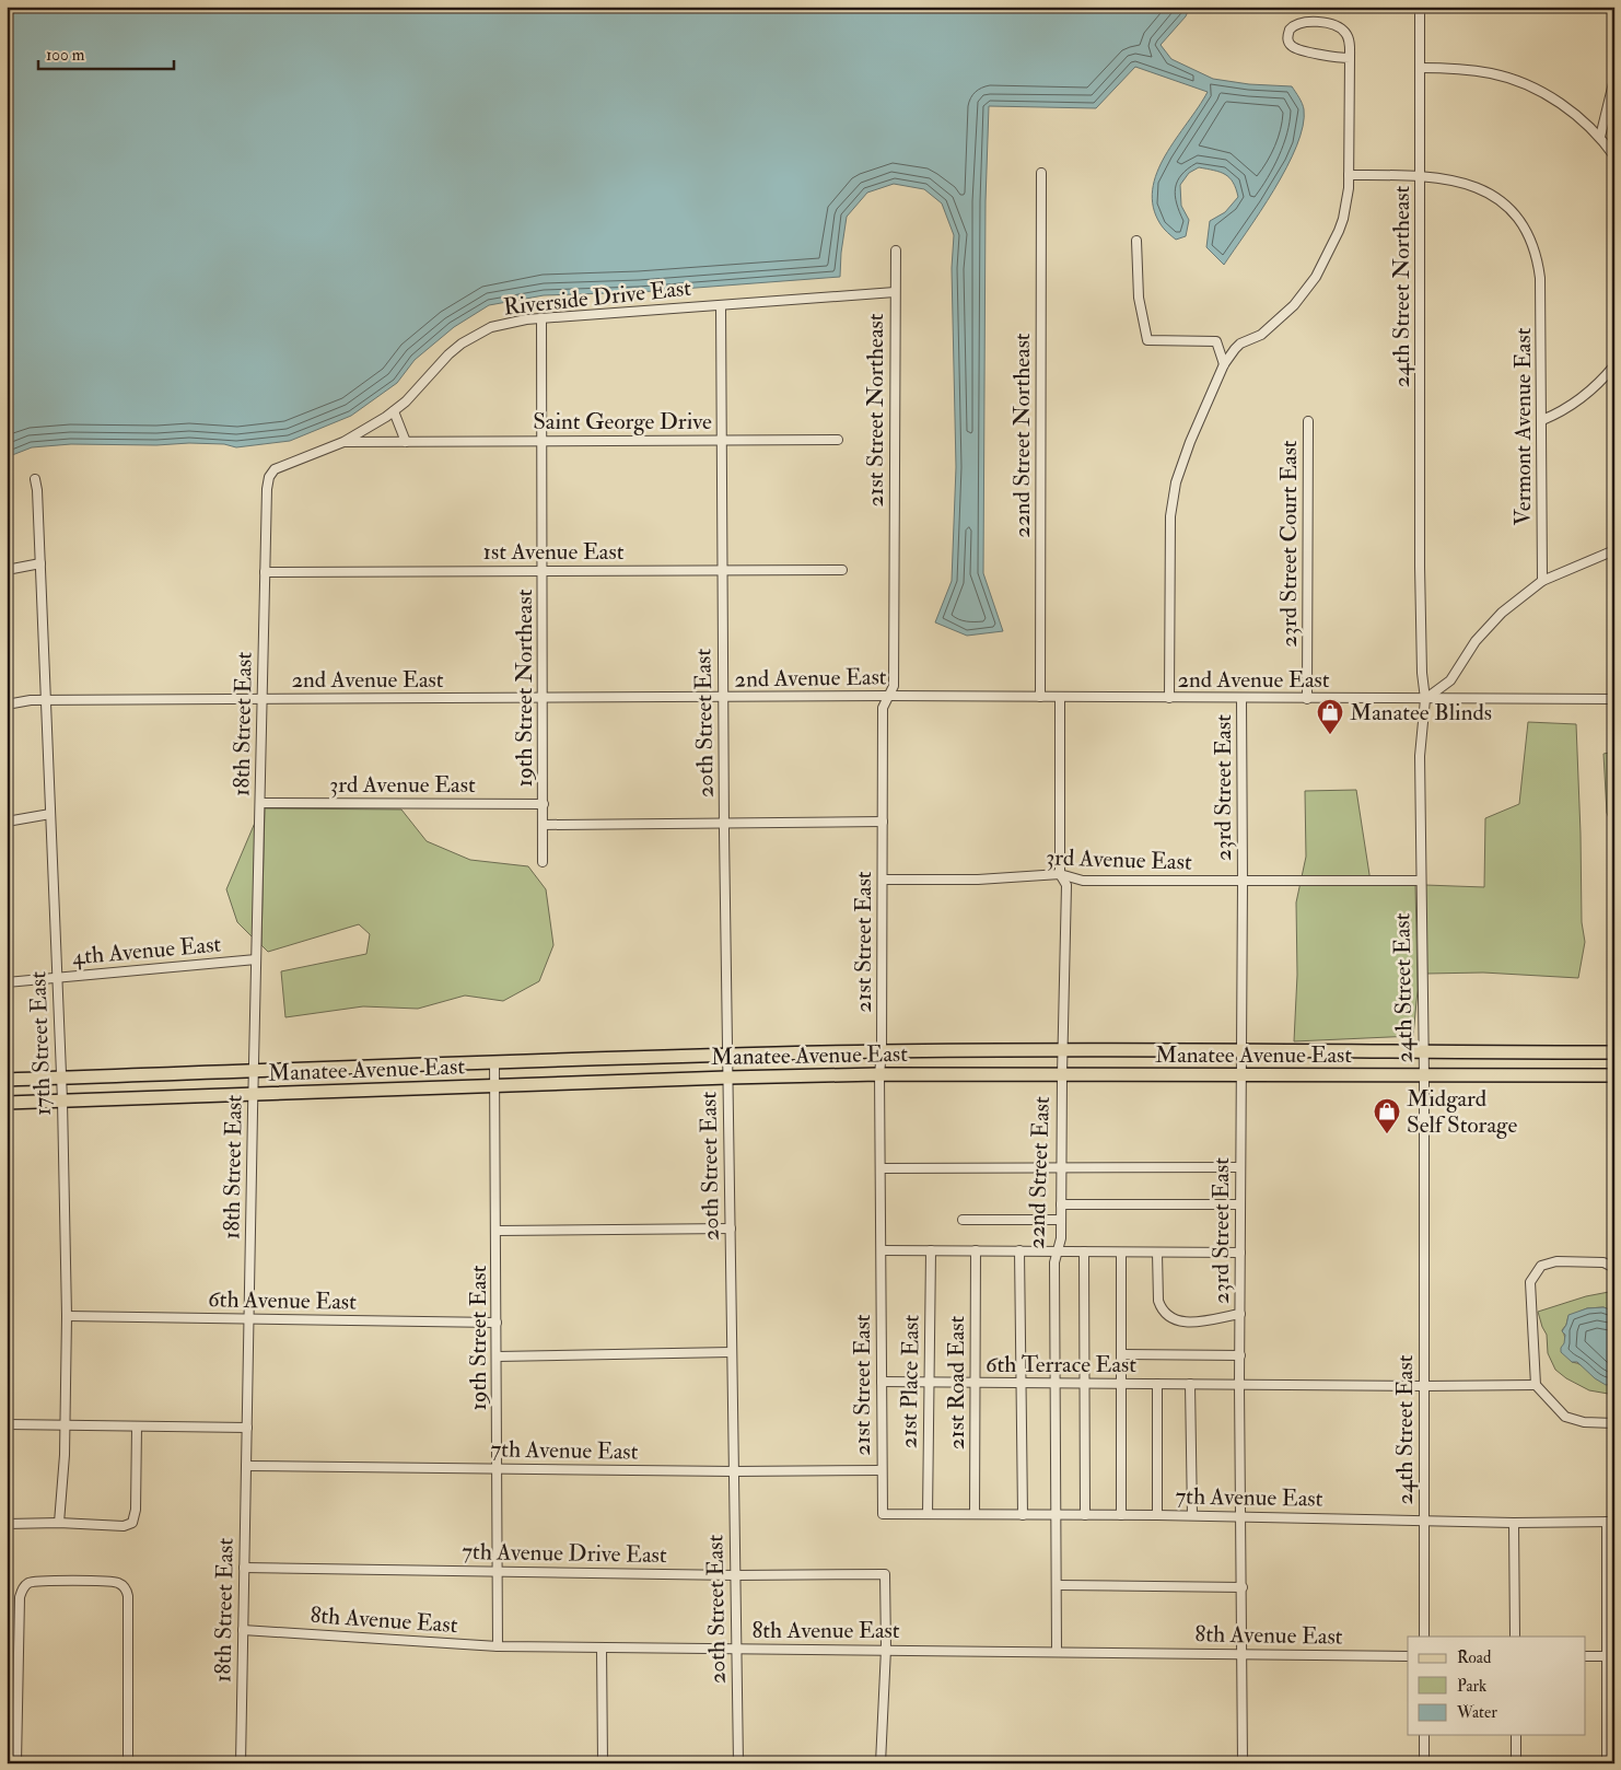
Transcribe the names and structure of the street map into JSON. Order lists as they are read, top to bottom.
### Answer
{
  "streets": {
    "main road": ["Manatee Avenue East"],
    "street": [
      "24th Street Northeast",
      "Riverside Drive East",
      "21st Street Northeast",
      "Saint George Drive",
      "Vermont Avenue East",
      "22nd Street Northeast",
      "23rd Street Court East",
      "1st Avenue East",
      "2nd Avenue East",
      "19th Street Northeast",
      "20th Street East",
      "18th Street East",
      "3rd Avenue East",
      "23rd Street East",
      "21st Street East",
      "4th Avenue East",
      "24th Street East",
      "17th Street East",
      "22nd Street East",
      "6th Avenue East",
      "19th Street East",
      "6th Terrace East",
      "21st Place East",
      "21st Road East",
      "7th Avenue East",
      "7th Avenue Drive East",
      "8th Avenue East"
    ]
  },
  "crossings": [
    ["24th Street Northeast", "Vermont Avenue East"],
    ["24th Street Northeast", "24th Street East"],
    ["Riverside Drive East", "21st Street Northeast"],
    ["Riverside Drive East", "Saint George Drive"],
    ["Riverside Drive East", "20th Street East"],
    ["Riverside Drive East", "18th Street East"],
    ["21st Street Northeast", "21st Street East"],
    ["Saint George Drive", "19th Street Northeast"],
    ["Saint George Drive", "20th Street East"],
    ["Saint George Drive", "18th Street East"],
    ["22nd Street Northeast", "2nd Avenue East"],
    ["23rd Street Court East", "2nd Avenue East"],
    ["1st Avenue East", "19th Street Northeast"],
    ["1st Avenue East", "20th Street East"],
    ["1st Avenue East", "18th Street East"],
    ["2nd Avenue East", "19th Street Northeast"],
    ["2nd Avenue East", "20th Street East"],
    ["2nd Avenue East", "18th Street East"],
    ["2nd Avenue East", "23rd Street East"],
    ["2nd Avenue East", "21st Street East"],
    ["2nd Avenue East", "24th Street East"],
    ["2nd Avenue East", "17th Street East"],
    ["2nd Avenue East", "22nd Street East"],
    ["19th Street Northeast", "3rd Avenue East"],
    ["20th Street East", "Manatee Avenue East"],
    ["20th Street East", "7th Avenue East"],
    ["20th Street East", "7th Avenue Drive East"],
    ["20th Street East", "8th Avenue East"],
    ["18th Street East", "3rd Avenue East"],
    ["18th Street East", "4th Avenue East"],
    ["18th Street East", "Manatee Avenue East"],
    ["18th Street East", "6th Avenue East"],
    ["18th Street East", "7th Avenue East"],
    ["18th Street East", "7th Avenue Drive East"],
    ["18th Street East", "8th Avenue East"],
    ["3rd Avenue East", "23rd Street East"],
    ["3rd Avenue East", "21st Street East"],
    ["3rd Avenue East", "24th Street East"],
    ["3rd Avenue East", "22nd Street East"],
    ["23rd Street East", "Manatee Avenue East"],
    ["23rd Street East", "6th Terrace East"],
    ["23rd Street East", "7th Avenue East"],
    ["23rd Street East", "8th Avenue East"],
    ["21st Street East", "Manatee Avenue East"],
    ["21st Street East", "6th Terrace East"],
    ["21st Street East", "7th Avenue East"],
    ["4th Avenue East", "17th Street East"],
    ["24th Street East", "Manatee Avenue East"],
    ["24th Street East", "6th Terrace East"],
    ["24th Street East", "7th Avenue East"],
    ["17th Street East", "Manatee Avenue East"],
    ["17th Street East", "6th Avenue East"],
    ["Manatee Avenue East", "22nd Street East"],
    ["Manatee Avenue East", "19th Street East"],
    ["22nd Street East", "6th Terrace East"],
    ["22nd Street East", "7th Avenue East"],
    ["22nd Street East", "8th Avenue East"],
    ["6th Avenue East", "19th Street East"],
    ["19th Street East", "7th Avenue East"],
    ["19th Street East", "7th Avenue Drive East"],
    ["19th Street East", "8th Avenue East"],
    ["6th Terrace East", "21st Place East"],
    ["6th Terrace East", "21st Road East"],
    ["21st Place East", "7th Avenue East"],
    ["21st Road East", "7th Avenue East"],
    ["7th Avenue Drive East", "8th Avenue East"]
  ],
  "places": {
    "shop": ["Manatee Blinds", "Midgard Self Storage"]
  },
  "legend": ["Road", "Park", "Water"],
  "scale_bar": "100 m"
}
